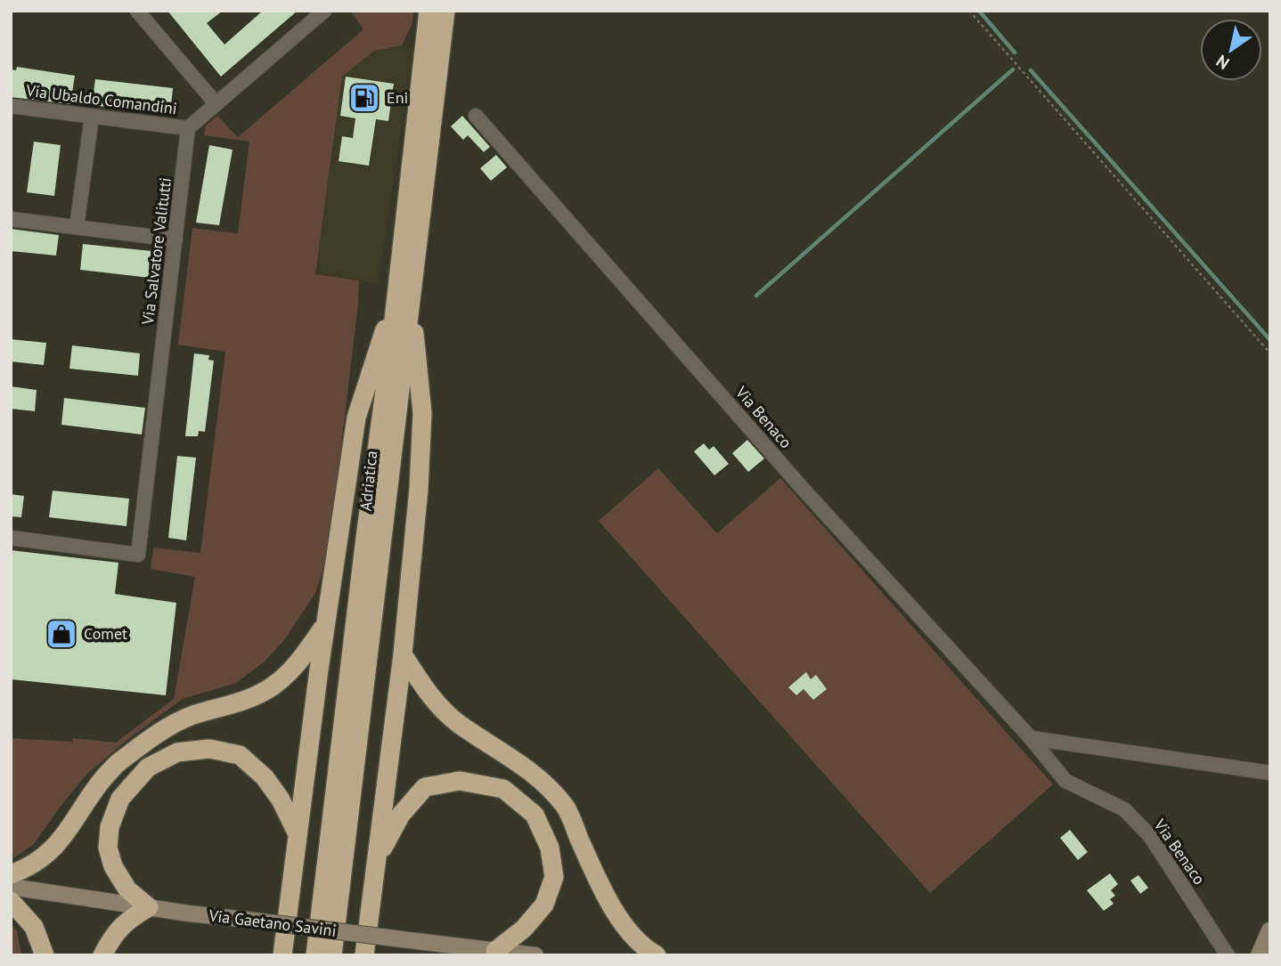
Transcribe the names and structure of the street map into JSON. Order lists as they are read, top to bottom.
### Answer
{
  "streets": {
    "highway": ["Adriatica"],
    "main road": ["Via Gaetano Savini"],
    "street": ["Via Ubaldo Comandini", "Via Salvatore Valitutti", "Via Benaco"]
  },
  "crossings": [
    ["Via Ubaldo Comandini", "Via Salvatore Valitutti"]
  ],
  "places": {
    "fuel station": ["Eni"],
    "shop": ["Comet"]
  },
  "north": "bottom left"
}
